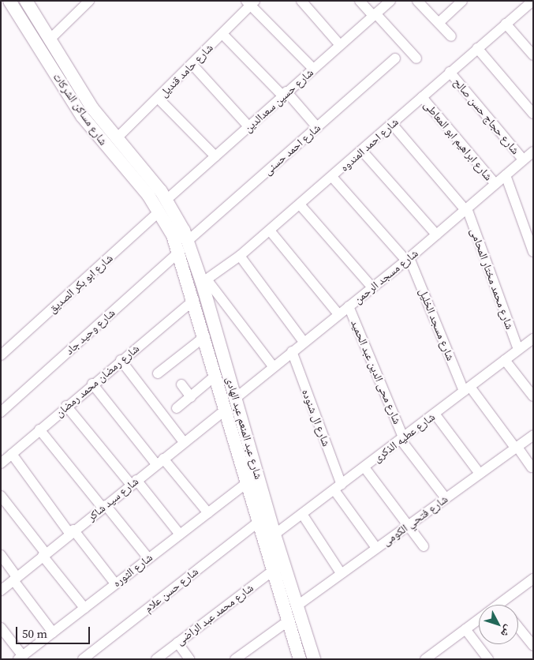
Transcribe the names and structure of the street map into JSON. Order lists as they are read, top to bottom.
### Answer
{
  "streets": {
    "street": [
      "شارع حامد قنديل",
      "شارع حسين سعدالدين",
      "شارع مساكن الشركات",
      "شارع حجاج حسن صالح",
      "شارع ابراهيم ابو المعاطى",
      "شارع احمد المندوه",
      "شارع احمد حسنى",
      "شارع مسجد الرحمن",
      "شارع محمد مختار المحامى",
      "شارع ابو بكر الصديق",
      "شارع مسجد الخليل",
      "شارع وحيد جاد",
      "شارع محى الدين عبد الحميد",
      "شارع رمضان محمد رمضان",
      "شارع ال شنوده",
      "شارع عبد المنعم عبد الهادى",
      "شارع عطيه الذكرى",
      "شارع سيد شاكر",
      "شارع فتحي الكومى",
      "شارع الثوره",
      "شارع حسن علام",
      "شارع محمد عبد الراضى"
    ]
  },
  "crossings": [
    ["شارع حامد قنديل", "شارع مساكن الشركات"],
    ["شارع حسين سعدالدين", "شارع مساكن الشركات"],
    ["شارع حسين سعدالدين", "شارع عبد المنعم عبد الهادى"],
    ["شارع مساكن الشركات", "شارع ابو بكر الصديق"],
    ["شارع مساكن الشركات", "شارع عبد المنعم عبد الهادى"],
    ["شارع حجاج حسن صالح", "شارع احمد المندوه"],
    ["شارع حجاج حسن صالح", "شارع مسجد الرحمن"],
    ["شارع ابراهيم ابو المعاطى", "شارع احمد المندوه"],
    ["شارع ابراهيم ابو المعاطى", "شارع مسجد الرحمن"],
    ["شارع احمد المندوه", "شارع مسجد الخليل"],
    ["شارع احمد المندوه", "شارع عبد المنعم عبد الهادى"],
    ["شارع احمد حسنى", "شارع عبد المنعم عبد الهادى"],
    ["شارع مسجد الرحمن", "شارع محمد مختار المحامى"],
    ["شارع مسجد الرحمن", "شارع مسجد الخليل"],
    ["شارع مسجد الرحمن", "شارع محى الدين عبد الحميد"],
    ["شارع مسجد الرحمن", "شارع ال شنوده"],
    ["شارع مسجد الرحمن", "شارع عبد المنعم عبد الهادى"],
    ["شارع محمد مختار المحامى", "شارع عطيه الذكرى"],
    ["شارع ابو بكر الصديق", "شارع عبد المنعم عبد الهادى"],
    ["شارع مسجد الخليل", "شارع عطيه الذكرى"],
    ["شارع مسجد الخليل", "شارع فتحي الكومى"],
    ["شارع وحيد جاد", "شارع عبد المنعم عبد الهادى"],
    ["شارع محى الدين عبد الحميد", "شارع عطيه الذكرى"],
    ["شارع محى الدين عبد الحميد", "شارع فتحي الكومى"],
    ["شارع رمضان محمد رمضان", "شارع عبد المنعم عبد الهادى"],
    ["شارع ال شنوده", "شارع عطيه الذكرى"],
    ["شارع ال شنوده", "شارع فتحي الكومى"],
    ["شارع عبد المنعم عبد الهادى", "شارع عطيه الذكرى"],
    ["شارع عبد المنعم عبد الهادى", "شارع سيد شاكر"],
    ["شارع عبد المنعم عبد الهادى", "شارع فتحي الكومى"],
    ["شارع عبد المنعم عبد الهادى", "شارع الثوره"],
    ["شارع عبد المنعم عبد الهادى", "شارع حسن علام"],
    ["شارع عبد المنعم عبد الهادى", "شارع محمد عبد الراضى"]
  ],
  "scale_bar": "50 m",
  "north": "bottom right"
}
